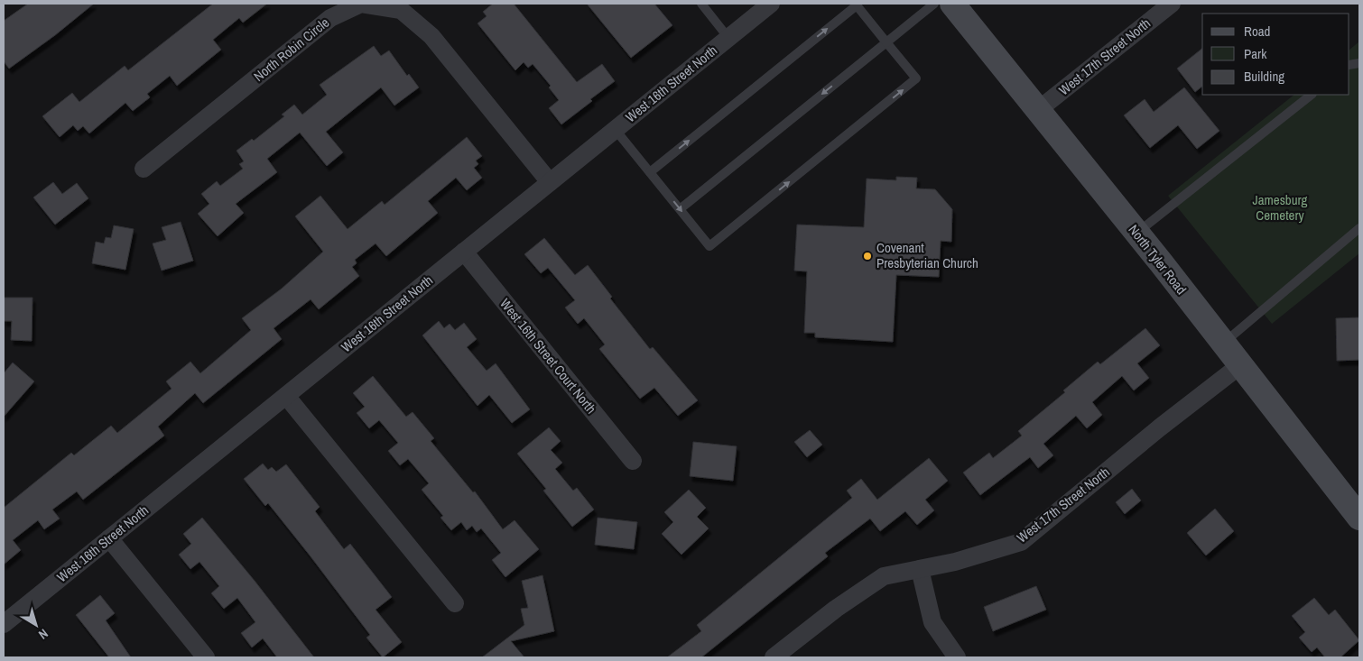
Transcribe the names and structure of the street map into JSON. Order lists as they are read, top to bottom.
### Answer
{
  "streets": {
    "main road": ["North Tyler Road"],
    "street": [
      "North Robin Circle",
      "West 17th Street North",
      "West 16th Street North",
      "West 16th Street Court North"
    ]
  },
  "crossings": [
    ["North Robin Circle", "West 16th Street North"],
    ["West 17th Street North", "North Tyler Road"],
    ["West 16th Street North", "West 16th Street Court North"]
  ],
  "parks": ["Jamesburg Cemetery"],
  "places": ["Covenant Presbyterian Church"],
  "legend": ["Road", "Park", "Building"],
  "north": "bottom right"
}
